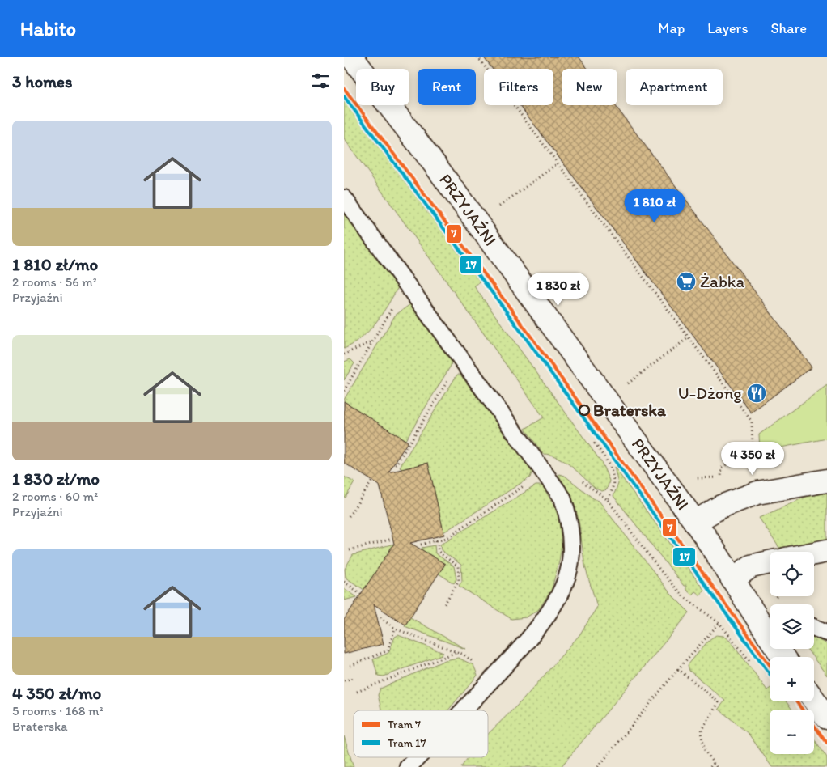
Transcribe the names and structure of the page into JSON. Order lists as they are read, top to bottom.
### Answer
{
  "streets": {
    "street": ["PRZYJAŹNI"]
  },
  "places": {
    "supermarket": ["Żabka"],
    "restaurant": ["U-Dżong"],
    "other": ["Braterska"]
  },
  "lines": ["tram line 7", "tram line 17"],
  "legend": ["Tram 7", "Tram 17"],
  "page": {
    "header": "Habito",
    "nav": ["Map", "Layers", "Share"],
    "heading": "3 homes",
    "chip": [
      "Buy",
      "Rent",
      "Filters",
      "New",
      "Apartment"
    ],
    "list": [
      {
        "name": "1 810 zł/mo",
        "note": "2 rooms · 56 m² · Przyjaźni"
      },
      {
        "name": "1 830 zł/mo",
        "note": "2 rooms · 60 m² · Przyjaźni"
      },
      {
        "name": "4 350 zł/mo",
        "note": "5 rooms · 168 m² · Braterska"
      }
    ],
    "price": ["1 810 zł", "1 830 zł", "4 350 zł"],
    "map_buttons": ["+", "−"]
  }
}
